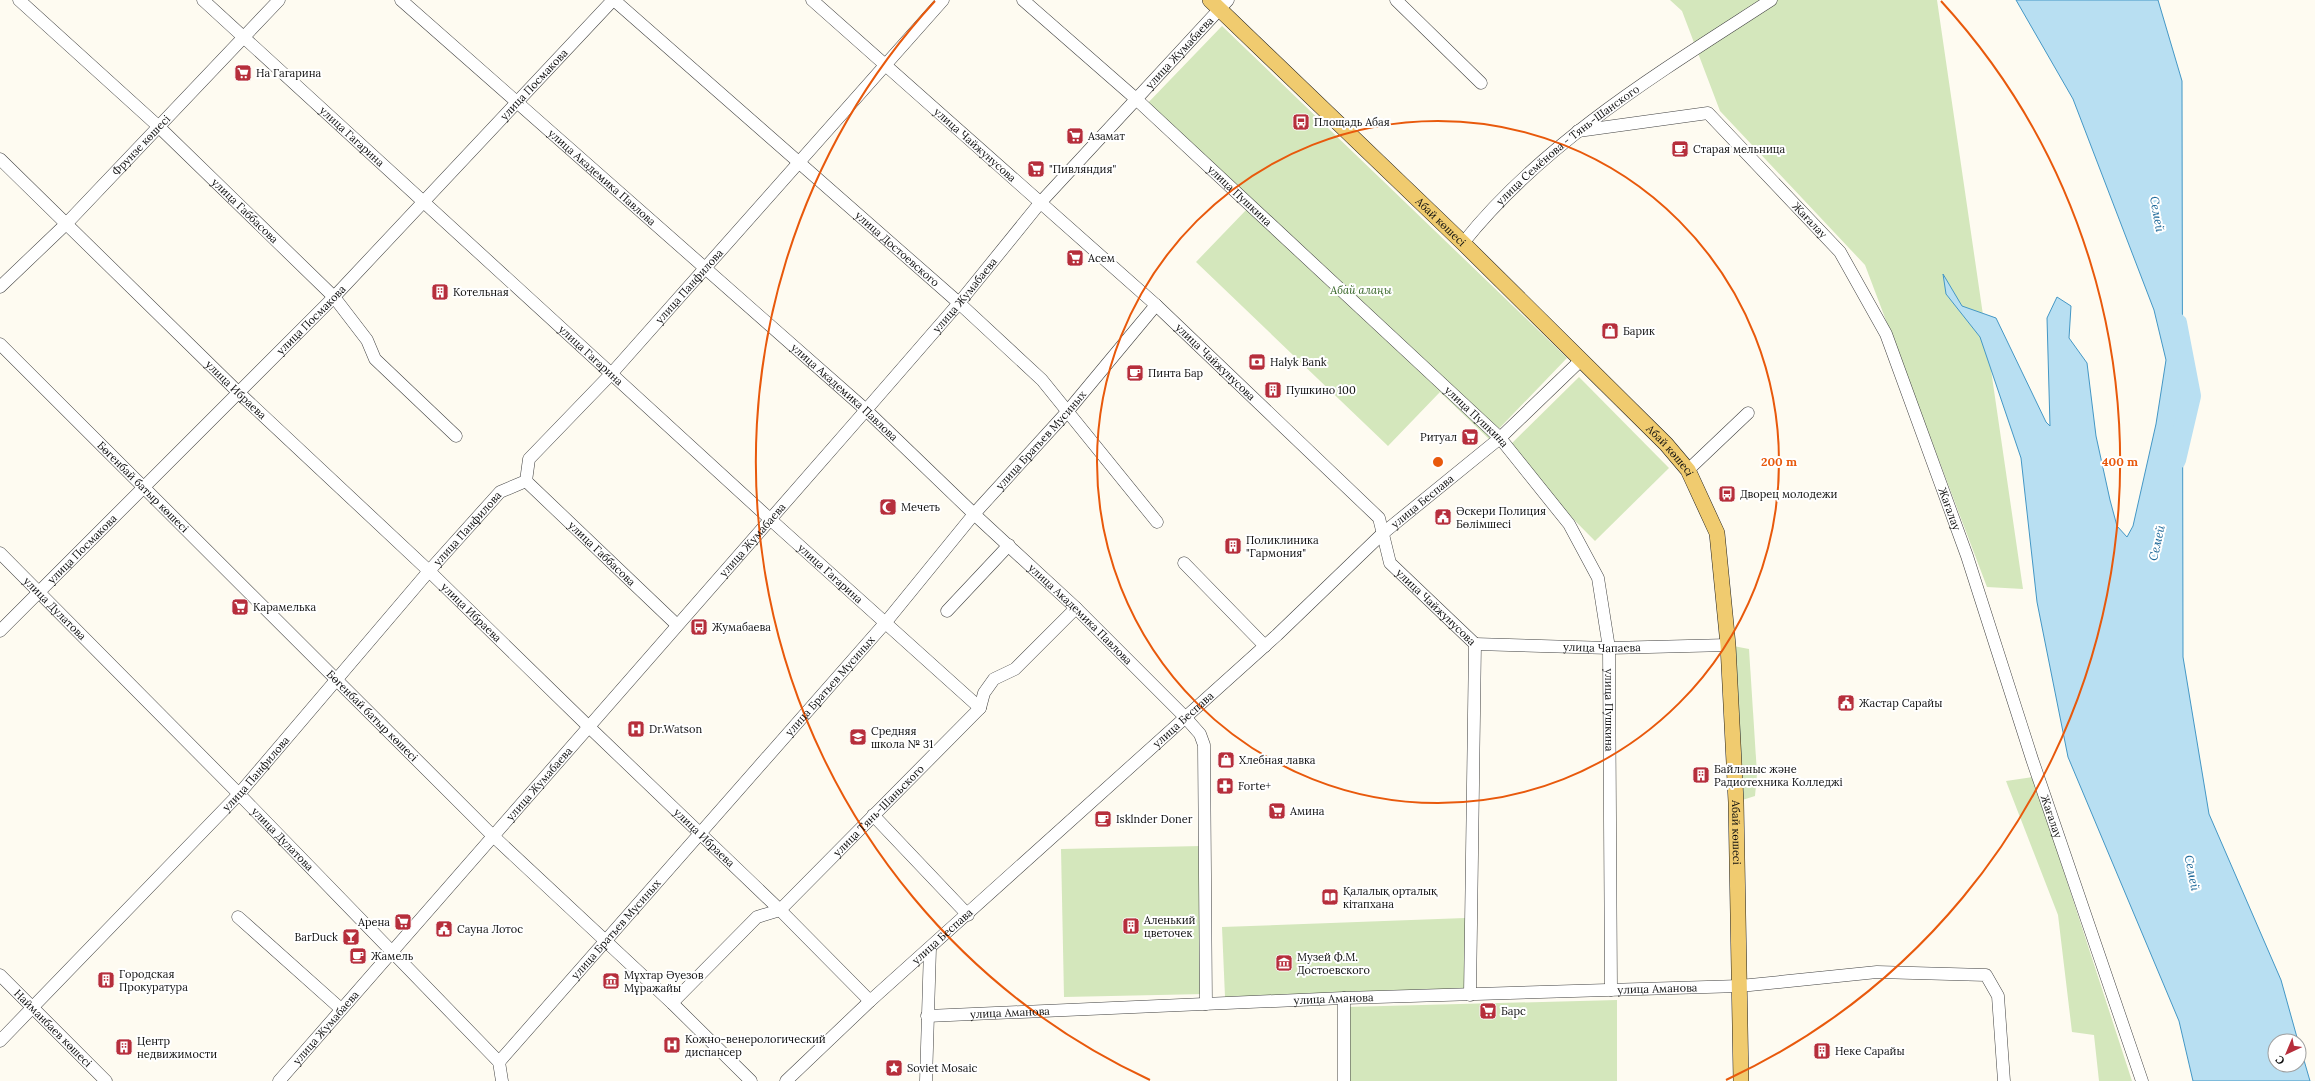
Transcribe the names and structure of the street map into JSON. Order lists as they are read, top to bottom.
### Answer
{
  "streets": {
    "main road": ["Абай көшесі"],
    "street": [
      "улица Жумабаева",
      "улица Посмакова",
      "улица Гагарина",
      "улица Чайжунусова",
      "Фрунзе көшесі",
      "улица Семёнова - Тянь-Шанского",
      "улица Академика Павлова",
      "улица Пушкина",
      "улица Габбасова",
      "Жағалау",
      "улица Достоевского",
      "улица Панфилова",
      "улица Ибраева",
      "улица Братьев Мусиных",
      "Бөгенбай батыр көшесі",
      "улица Беспава",
      "улица Дулатова",
      "улица Чапаева",
      "улица Тянь-Шаньского",
      "улица Аманова",
      "Найманбаев көшесі"
    ]
  },
  "crossings": [
    ["улица Жумабаева", "улица Гагарина"],
    ["улица Жумабаева", "улица Чайжунусова"],
    ["улица Жумабаева", "улица Академика Павлова"],
    ["улица Жумабаева", "улица Пушкина"],
    ["улица Жумабаева", "улица Габбасова"],
    ["улица Жумабаева", "Абай көшесі"],
    ["улица Жумабаева", "улица Достоевского"],
    ["улица Жумабаева", "улица Ибраева"],
    ["улица Жумабаева", "Бөгенбай батыр көшесі"],
    ["улица Жумабаева", "улица Дулатова"],
    ["улица Посмакова", "улица Гагарина"],
    ["улица Посмакова", "улица Академика Павлова"],
    ["улица Посмакова", "улица Габбасова"],
    ["улица Посмакова", "улица Достоевского"],
    ["улица Посмакова", "улица Ибраева"],
    ["улица Посмакова", "Бөгенбай батыр көшесі"],
    ["улица Посмакова", "улица Дулатова"],
    ["улица Гагарина", "Фрунзе көшесі"],
    ["улица Гагарина", "улица Панфилова"],
    ["улица Гагарина", "улица Братьев Мусиных"],
    ["улица Гагарина", "улица Тянь-Шаньского"],
    ["улица Чайжунусова", "улица Панфилова"],
    ["улица Чайжунусова", "улица Братьев Мусиных"],
    ["улица Чайжунусова", "улица Беспава"],
    ["улица Чайжунусова", "улица Чапаева"],
    ["улица Чайжунусова", "улица Аманова"],
    ["Фрунзе көшесі", "улица Габбасова"],
    ["Фрунзе көшесі", "улица Ибраева"],
    ["улица Семёнова - Тянь-Шанского", "Жағалау"],
    ["улица Семёнова - Тянь-Шанского", "Абай көшесі"],
    ["улица Академика Павлова", "улица Панфилова"],
    ["улица Академика Павлова", "улица Братьев Мусиных"],
    ["улица Академика Павлова", "улица Беспава"],
    ["улица Академика Павлова", "улица Тянь-Шаньского"],
    ["улица Академика Павлова", "улица Аманова"],
    ["улица Пушкина", "улица Беспава"],
    ["улица Пушкина", "улица Чапаева"],
    ["улица Пушкина", "улица Аманова"],
    ["улица Габбасова", "улица Панфилова"],
    ["Абай көшесі", "улица Беспава"],
    ["Абай көшесі", "улица Чапаева"],
    ["Абай көшесі", "улица Аманова"],
    ["улица Достоевского", "улица Панфилова"],
    ["улица Достоевского", "улица Братьев Мусиных"],
    ["улица Панфилова", "улица Ибраева"],
    ["улица Панфилова", "Бөгенбай батыр көшесі"],
    ["улица Панфилова", "улица Дулатова"],
    ["улица Панфилова", "Найманбаев көшесі"],
    ["улица Ибраева", "улица Братьев Мусиных"],
    ["улица Ибраева", "улица Беспава"],
    ["улица Ибраева", "улица Тянь-Шаньского"],
    ["улица Братьев Мусиных", "Бөгенбай батыр көшесі"],
    ["улица Братьев Мусиных", "улица Дулатова"],
    ["Бөгенбай батыр көшесі", "улица Тянь-Шаньского"]
  ],
  "water": ["Семей"],
  "parks": ["Абай алаңы"],
  "places": {
    "supermarket": [
      "На Гагарина",
      "Азамат",
      "\"Пивляндия\"",
      "Асем",
      "Ритуал",
      "Карамелька",
      "Амина",
      "Арена",
      "Барс"
    ],
    "bus stop": ["Площадь Абая", "Дворец молодежи", "Жумабаева"],
    "cafe": [
      "Старая мельница",
      "Пинта Бар",
      "Isklnder Doner",
      "Жамель"
    ],
    "building": [
      "Котельная",
      "Пушкино 100",
      "Поликлиника \"Гармония\"",
      "Байланыс және Радиотехника Колледжі",
      "Аленький цветочек",
      "Городская Прокуратура",
      "Центр недвижимости",
      "Неке Сарайы"
    ],
    "shop": ["Барик", "Хлебная лавка"],
    "bank": ["Halyk Bank"],
    "mosque": ["Мечеть"],
    "public building": ["Әскери Полиция Бөлімшесі", "Жастар Сарайы", "Сауна Лотос"],
    "hospital": ["Dr.Watson", "Кожно-венерологический диспансер"],
    "school or university": ["Средняя школа № 31"],
    "pharmacy": ["Forte+"],
    "library": ["Қалалық орталық кітапхана"],
    "bar": ["BarDuck"],
    "museum": ["Музей Ф.М. Достоевского", "Мұхтар Әуезов Мұражайы"],
    "place": ["Soviet Mosaic"]
  },
  "north": "bottom left",
  "rings": ["200 m", "400 m"]
}
